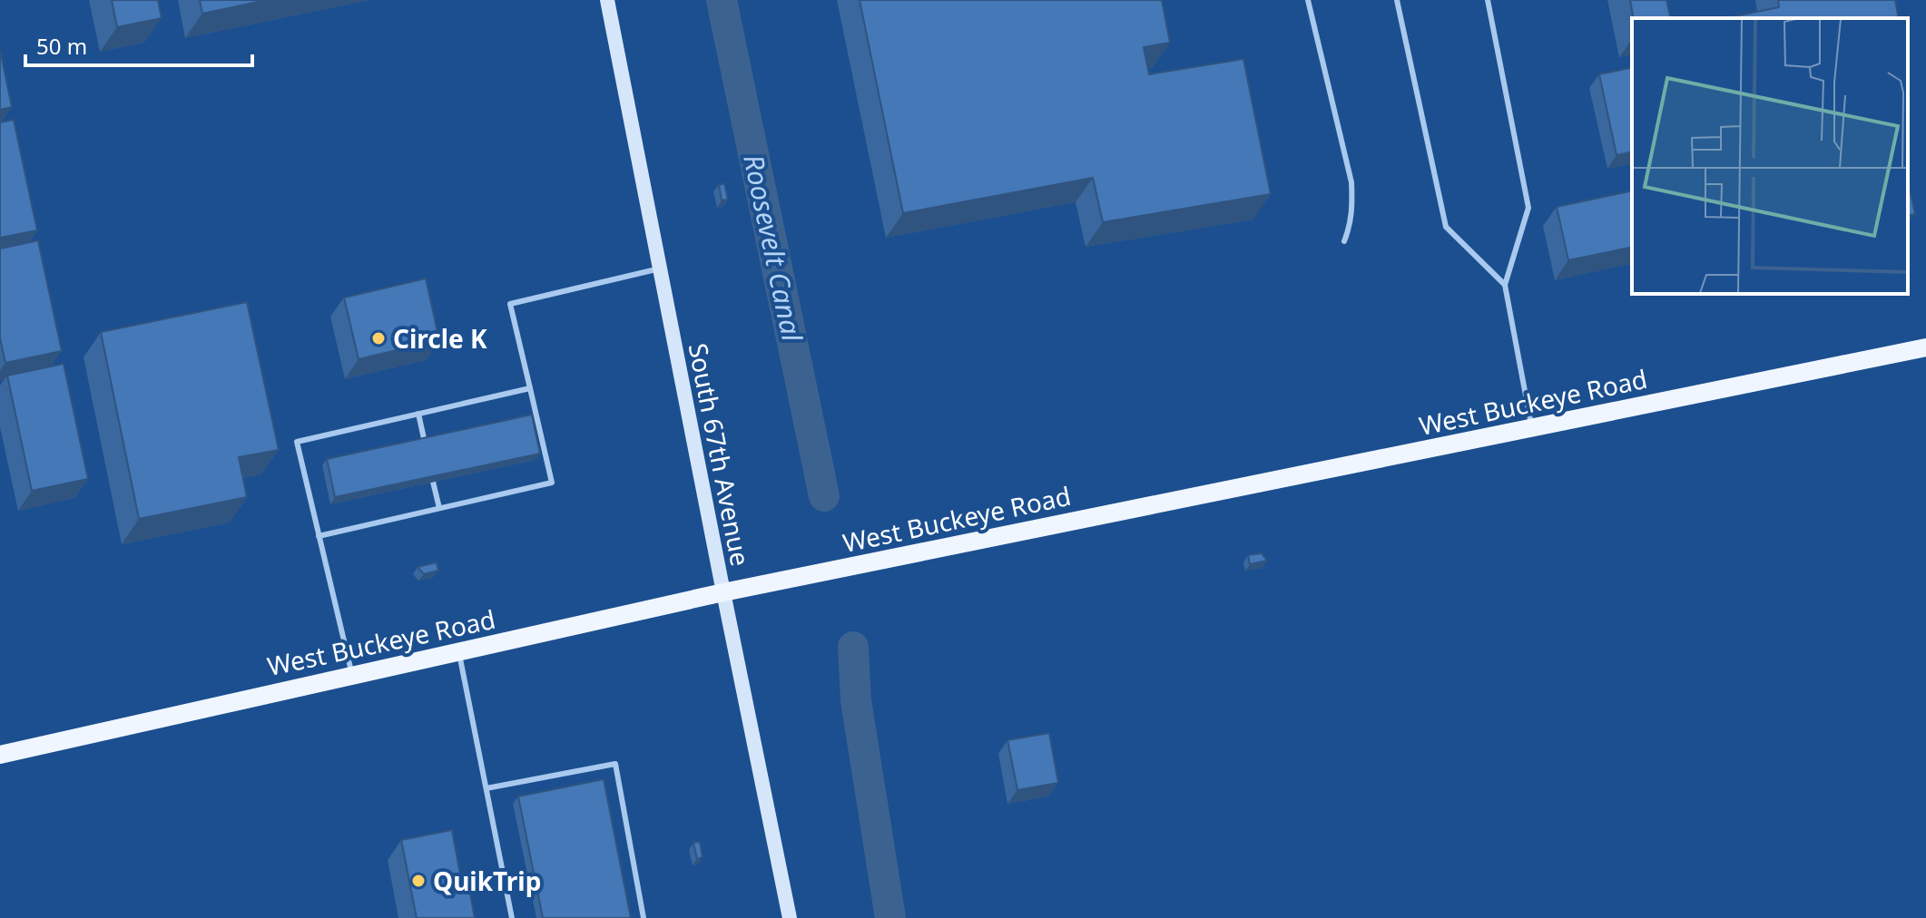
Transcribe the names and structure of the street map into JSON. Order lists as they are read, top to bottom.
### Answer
{
  "streets": {
    "main road": ["West Buckeye Road", "South 67th Avenue"]
  },
  "crossings": [
    ["West Buckeye Road", "South 67th Avenue"]
  ],
  "water": ["Roosevelt Canal"],
  "places": ["Circle K", "QuikTrip"],
  "scale_bar": "50 m"
}
